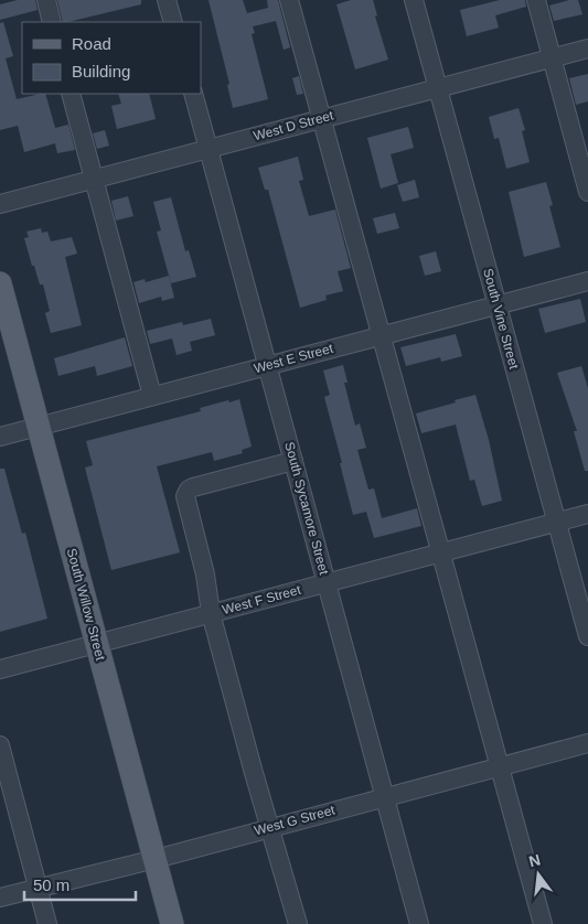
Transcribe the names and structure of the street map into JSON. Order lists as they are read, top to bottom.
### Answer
{
  "streets": {
    "main road": ["South Willow Street"],
    "street": [
      "West D Street",
      "South Vine Street",
      "West E Street",
      "South Sycamore Street",
      "West F Street",
      "West G Street"
    ]
  },
  "crossings": [
    ["West D Street", "South Vine Street"],
    ["West D Street", "South Sycamore Street"],
    ["South Vine Street", "West E Street"],
    ["South Vine Street", "West F Street"],
    ["West E Street", "South Sycamore Street"],
    ["West E Street", "South Willow Street"],
    ["South Sycamore Street", "West F Street"],
    ["South Sycamore Street", "West G Street"],
    ["West F Street", "South Willow Street"],
    ["South Willow Street", "West G Street"]
  ],
  "legend": ["Road", "Building"],
  "scale_bar": "50 m",
  "north": "top"
}
